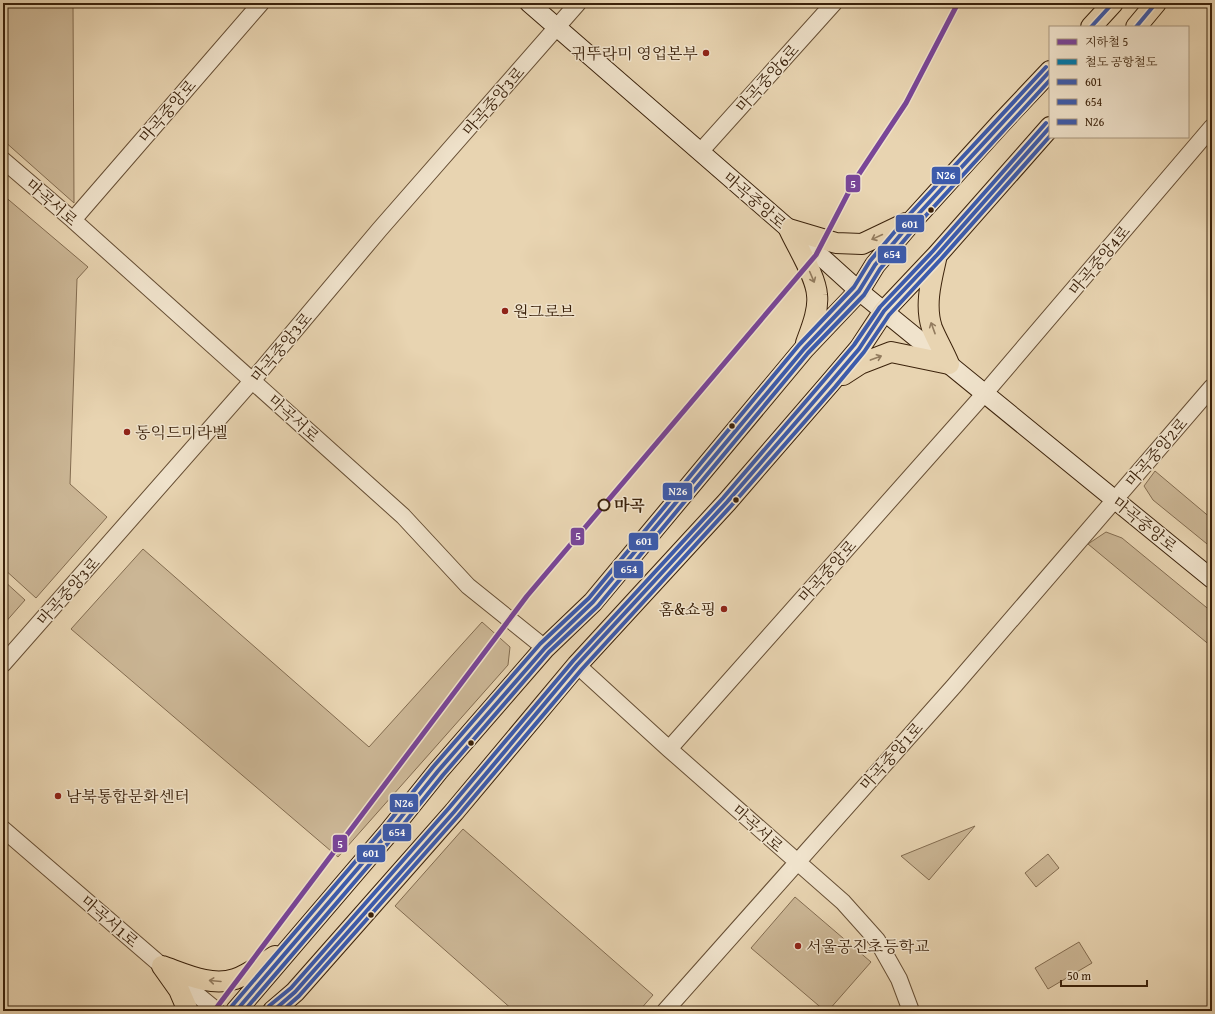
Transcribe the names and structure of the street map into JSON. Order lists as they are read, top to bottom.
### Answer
{
  "streets": {
    "main road": ["마곡중앙로"],
    "street": [
      "마곡중앙6로",
      "마곡중앙3로",
      "마곡서로",
      "마곡중앙4로",
      "마곡중앙2로",
      "마곡중앙1로",
      "마곡서1로"
    ]
  },
  "crossings": [
    ["마곡중앙6로", "마곡중앙로"],
    ["마곡중앙3로", "마곡중앙로"],
    ["마곡중앙3로", "마곡서로"],
    ["마곡중앙로", "마곡서로"],
    ["마곡중앙로", "마곡중앙4로"],
    ["마곡중앙로", "마곡중앙2로"],
    ["마곡중앙로", "마곡중앙1로"],
    ["마곡서로", "마곡중앙1로"],
    ["마곡중앙2로", "마곡중앙1로"]
  ],
  "places": [
    "귀뚜라미 영업본부",
    "원그로브",
    "동익드미라벨",
    "마곡",
    "홈&쇼핑",
    "남북통합문화센터",
    "서울공진초등학교"
  ],
  "lines": [
    "metro line 5",
    "transit line 601",
    "transit line N26",
    "transit line 654",
    "rail line 공항철도"
  ],
  "legend": [
    "지하철 5",
    "철도 공항철도",
    "601",
    "654",
    "N26"
  ],
  "scale_bar": "50 m"
}
